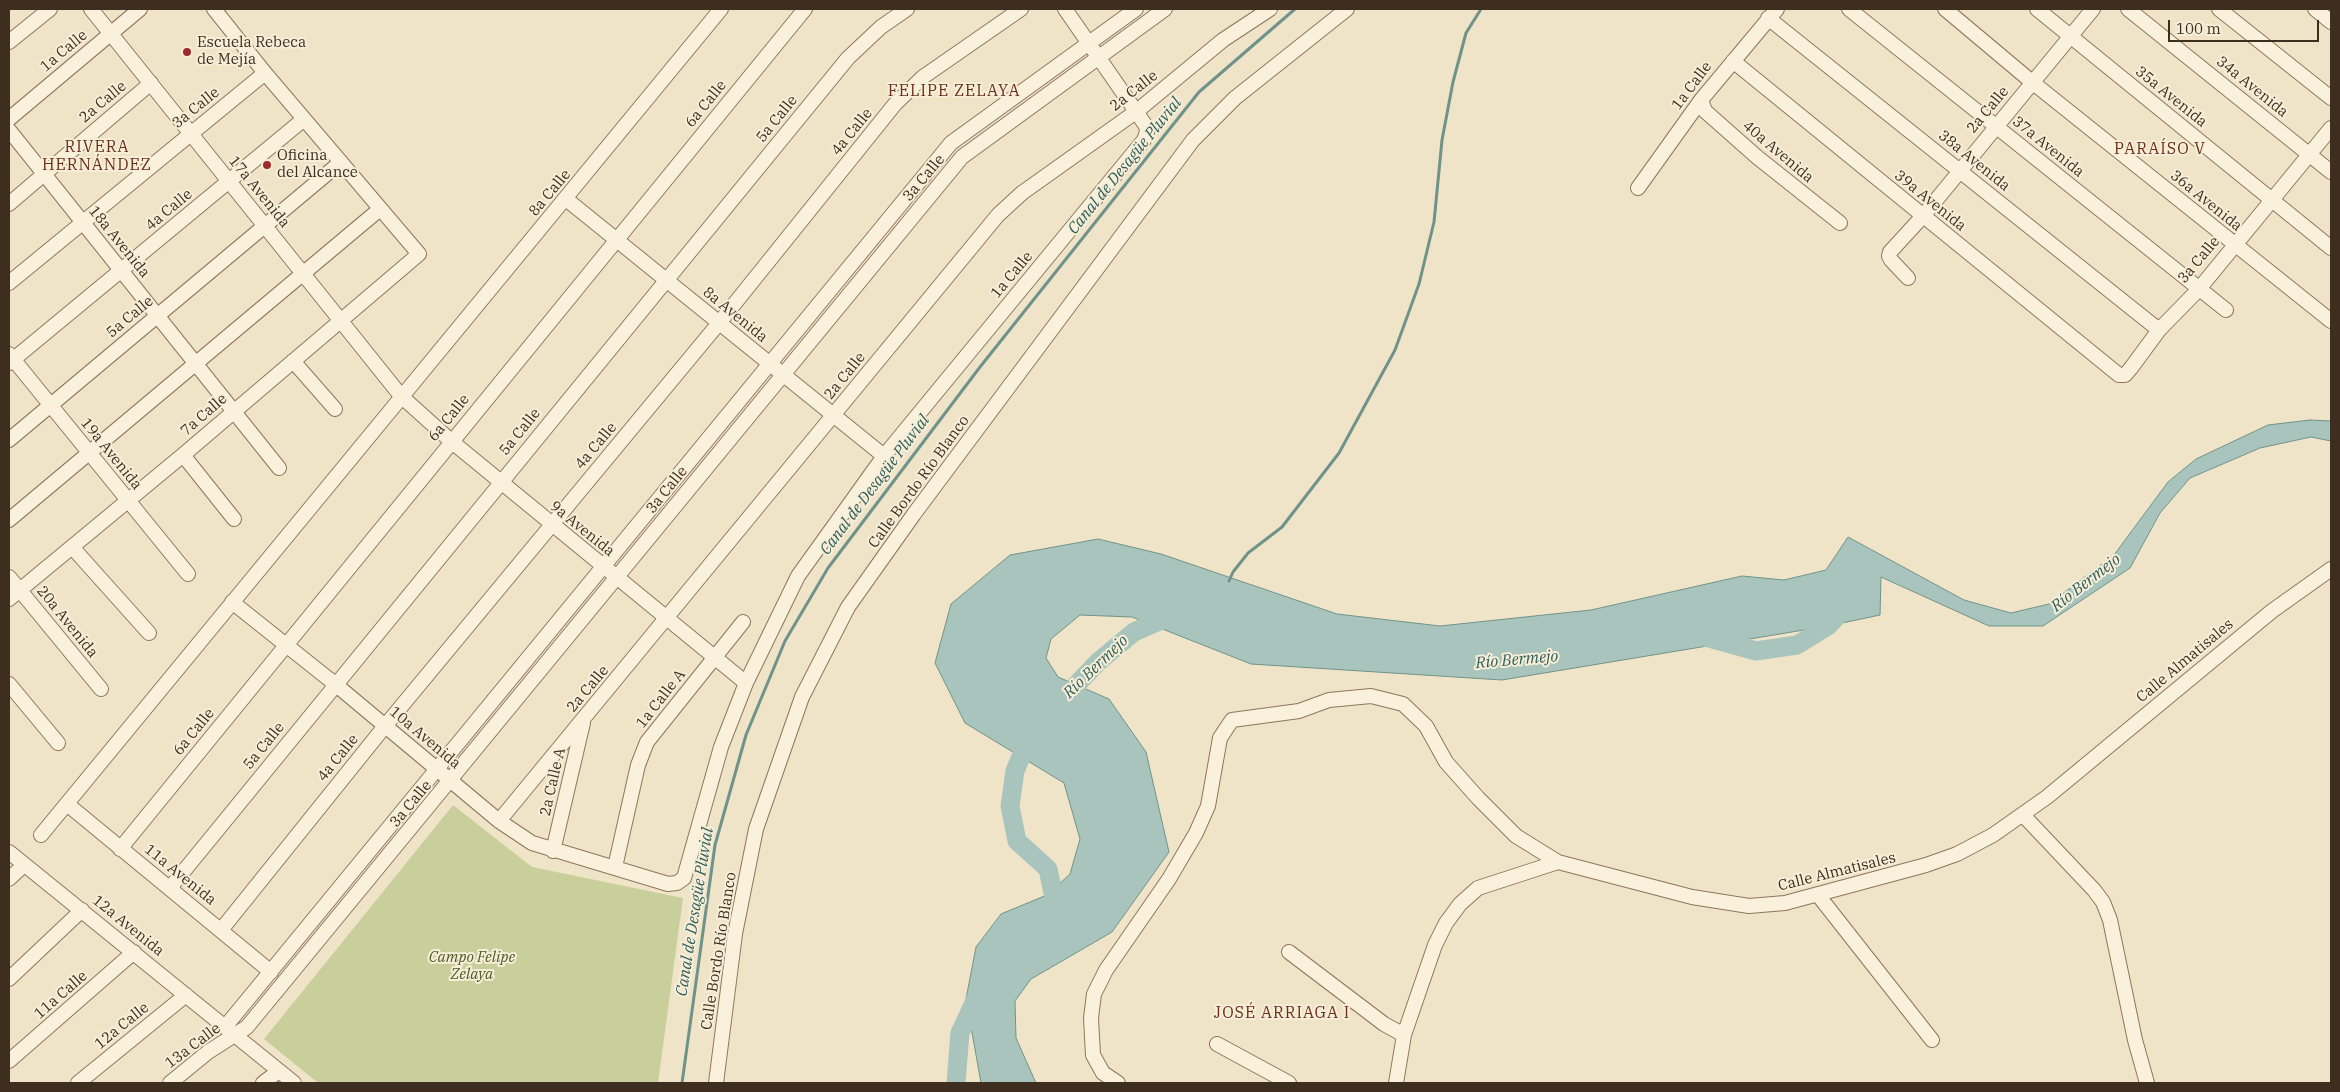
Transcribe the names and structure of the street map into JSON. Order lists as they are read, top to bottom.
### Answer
{
  "streets": {
    "street": [
      "1a Calle",
      "34a Avenida",
      "2a Calle",
      "35a Avenida",
      "6a Calle",
      "3a Calle",
      "5a Calle",
      "4a Calle",
      "37a Avenida",
      "40a Avenida",
      "38a Avenida",
      "17a Avenida",
      "8a Calle",
      "39a Avenida",
      "36a Avenida",
      "18a Avenida",
      "8a Avenida",
      "7a Calle",
      "19a Avenida",
      "Calle Bordo Río Blanco",
      "9a Avenida",
      "20a Avenida",
      "Calle Almatisales",
      "1a Calle A",
      "10a Avenida",
      "2a Calle A",
      "11a Avenida",
      "12a Avenida",
      "11a Calle",
      "12a Calle",
      "13a Calle"
    ]
  },
  "crossings": [
    ["1a Calle", "2a Calle"],
    ["1a Calle", "40a Avenida"],
    ["1a Calle", "38a Avenida"],
    ["1a Calle", "17a Avenida"],
    ["1a Calle", "39a Avenida"],
    ["1a Calle", "8a Avenida"],
    ["34a Avenida", "3a Calle"],
    ["2a Calle", "35a Avenida"],
    ["2a Calle", "37a Avenida"],
    ["2a Calle", "38a Avenida"],
    ["2a Calle", "17a Avenida"],
    ["2a Calle", "39a Avenida"],
    ["2a Calle", "36a Avenida"],
    ["2a Calle", "18a Avenida"],
    ["2a Calle", "8a Avenida"],
    ["2a Calle", "9a Avenida"],
    ["2a Calle", "10a Avenida"],
    ["2a Calle", "2a Calle A"],
    ["35a Avenida", "3a Calle"],
    ["6a Calle", "8a Avenida"],
    ["6a Calle", "9a Avenida"],
    ["6a Calle", "10a Avenida"],
    ["6a Calle", "11a Avenida"],
    ["3a Calle", "37a Avenida"],
    ["3a Calle", "38a Avenida"],
    ["3a Calle", "17a Avenida"],
    ["3a Calle", "39a Avenida"],
    ["3a Calle", "36a Avenida"],
    ["3a Calle", "18a Avenida"],
    ["3a Calle", "8a Avenida"],
    ["3a Calle", "9a Avenida"],
    ["3a Calle", "10a Avenida"],
    ["3a Calle", "11a Avenida"],
    ["3a Calle", "12a Avenida"],
    ["3a Calle", "13a Calle"],
    ["5a Calle", "17a Avenida"],
    ["5a Calle", "18a Avenida"],
    ["5a Calle", "8a Avenida"],
    ["5a Calle", "19a Avenida"],
    ["5a Calle", "9a Avenida"],
    ["5a Calle", "10a Avenida"],
    ["5a Calle", "11a Avenida"],
    ["4a Calle", "17a Avenida"],
    ["4a Calle", "18a Avenida"],
    ["4a Calle", "8a Avenida"],
    ["4a Calle", "19a Avenida"],
    ["4a Calle", "9a Avenida"],
    ["4a Calle", "10a Avenida"],
    ["4a Calle", "11a Avenida"],
    ["17a Avenida", "8a Calle"],
    ["17a Avenida", "7a Calle"],
    ["17a Avenida", "9a Avenida"],
    ["8a Calle", "8a Avenida"],
    ["8a Calle", "9a Avenida"],
    ["8a Calle", "10a Avenida"],
    ["8a Calle", "11a Avenida"],
    ["18a Avenida", "7a Calle"],
    ["7a Calle", "19a Avenida"],
    ["7a Calle", "20a Avenida"],
    ["9a Avenida", "1a Calle A"],
    ["9a Avenida", "10a Avenida"],
    ["1a Calle A", "10a Avenida"],
    ["10a Avenida", "2a Calle A"],
    ["12a Avenida", "11a Calle"],
    ["12a Avenida", "12a Calle"],
    ["12a Avenida", "13a Calle"]
  ],
  "districts": [
    "FELIPE ZELAYA",
    "RIVERA HERNÁNDEZ",
    "PARAÍSO V",
    "JOSÉ ARRIAGA I"
  ],
  "water": ["Canal de Desagüe Pluvial", "Río Bermejo"],
  "parks": ["Campo Felipe Zelaya"],
  "places": ["Escuela Rebeca de Mejía", "Oficina del Alcance"],
  "scale_bar": "100 m"
}
